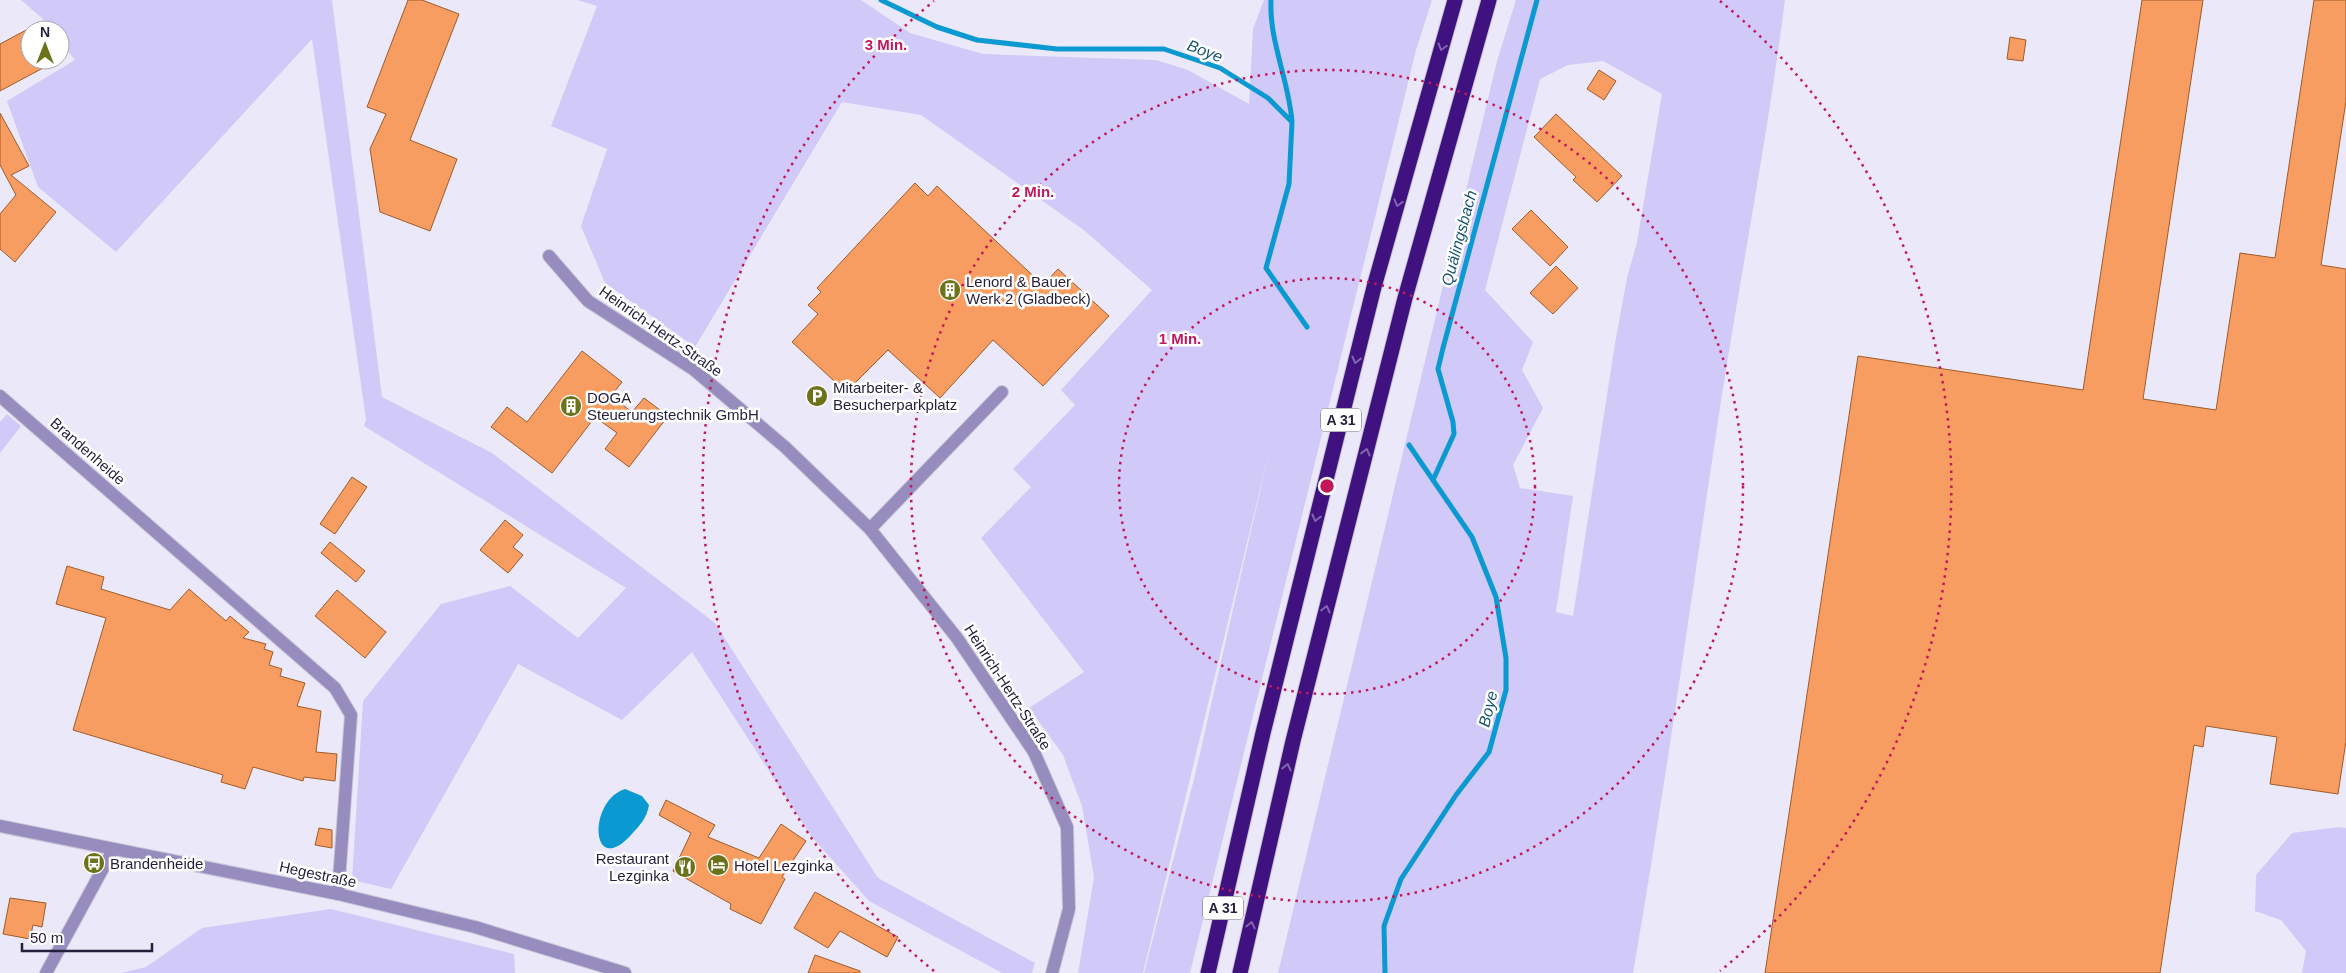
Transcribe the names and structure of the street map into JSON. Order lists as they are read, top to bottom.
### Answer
{
  "streets": {
    "highway": ["A 31"],
    "street": ["Heinrich-Hertz-Straße", "Brandenheide", "Hegestraße"]
  },
  "crossings": [
    ["Brandenheide", "Hegestraße"]
  ],
  "water": ["Boye", "Quälingsbach"],
  "places": {
    "building": ["Lenord & Bauer Werk 2 (Gladbeck)", "DOGA Steuerungstechnik GmbH"],
    "parking": ["Mitarbeiter- & Besucherparkplatz"],
    "bus stop": ["Brandenheide"],
    "hotel": ["Hotel Lezginka"],
    "restaurant": ["Restaurant Lezginka"]
  },
  "scale_bar": "50 m",
  "north": "top",
  "rings": ["3 Min.", "2 Min.", "1 Min."]
}
